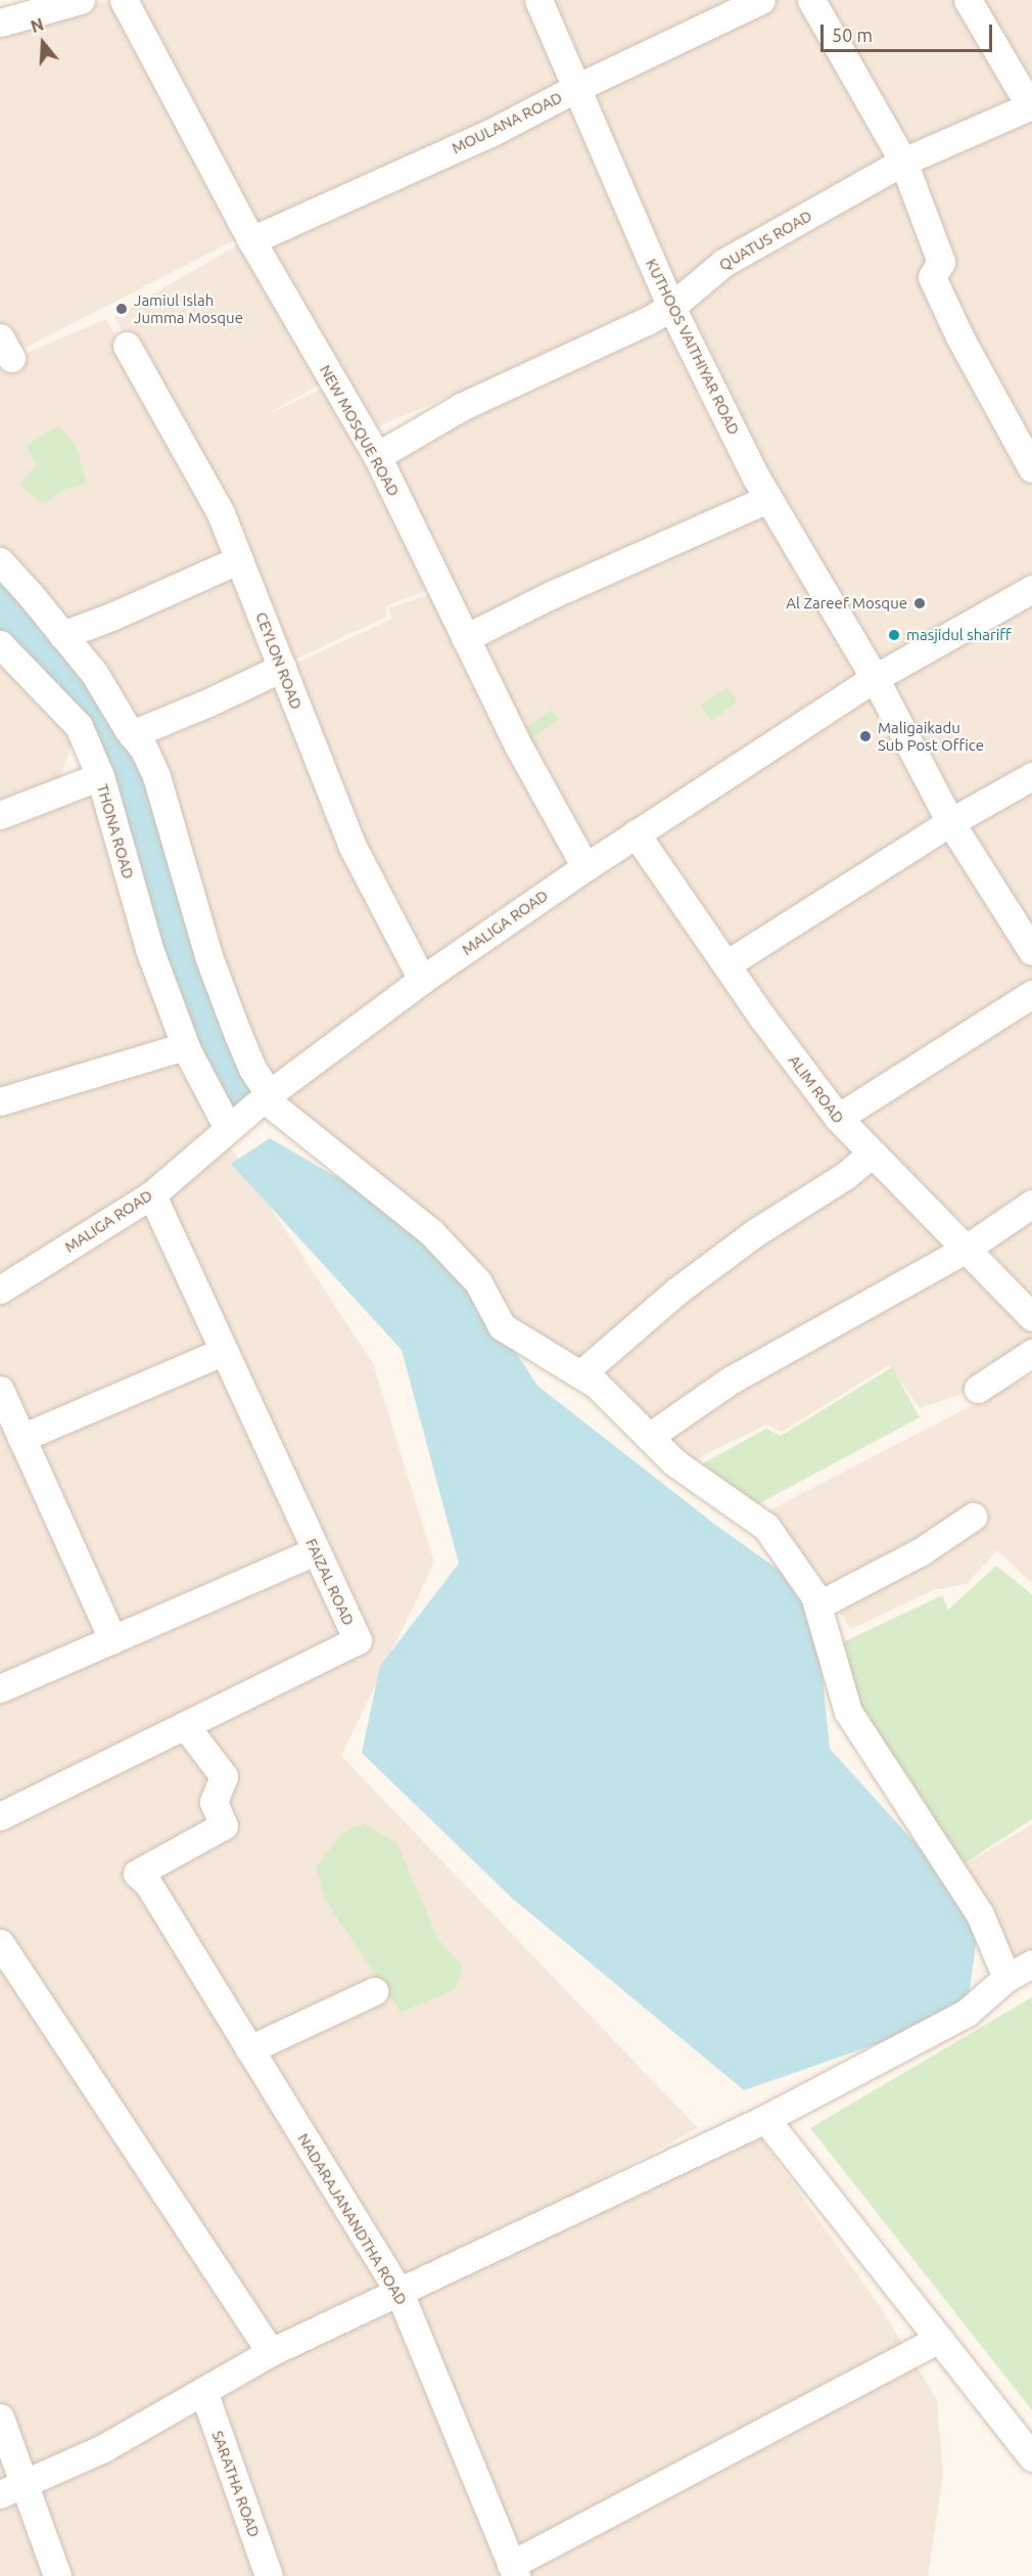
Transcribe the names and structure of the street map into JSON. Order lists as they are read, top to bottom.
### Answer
{
  "streets": {
    "street": [
      "MOULANA ROAD",
      "QUATUS ROAD",
      "KUTHOOS VAITHIYAR ROAD",
      "NEW MOSQUE ROAD",
      "CEYLON ROAD",
      "THONA ROAD",
      "MALIGA ROAD",
      "ALIM ROAD",
      "FAIZAL ROAD",
      "NADARAJANANDTHA ROAD",
      "SARATHA ROAD"
    ]
  },
  "crossings": [
    ["MOULANA ROAD", "KUTHOOS VAITHIYAR ROAD"],
    ["MOULANA ROAD", "NEW MOSQUE ROAD"],
    ["QUATUS ROAD", "KUTHOOS VAITHIYAR ROAD"],
    ["QUATUS ROAD", "NEW MOSQUE ROAD"],
    ["KUTHOOS VAITHIYAR ROAD", "MALIGA ROAD"],
    ["NEW MOSQUE ROAD", "MALIGA ROAD"],
    ["CEYLON ROAD", "MALIGA ROAD"],
    ["THONA ROAD", "MALIGA ROAD"],
    ["MALIGA ROAD", "ALIM ROAD"],
    ["MALIGA ROAD", "FAIZAL ROAD"],
    ["FAIZAL ROAD", "NADARAJANANDTHA ROAD"]
  ],
  "places": [
    "Jamiul Islah Jumma Mosque",
    "Al Zareef Mosque",
    "masjidul shariff",
    "Maligaikadu Sub Post Office"
  ],
  "scale_bar": "50 m",
  "north": "top"
}
